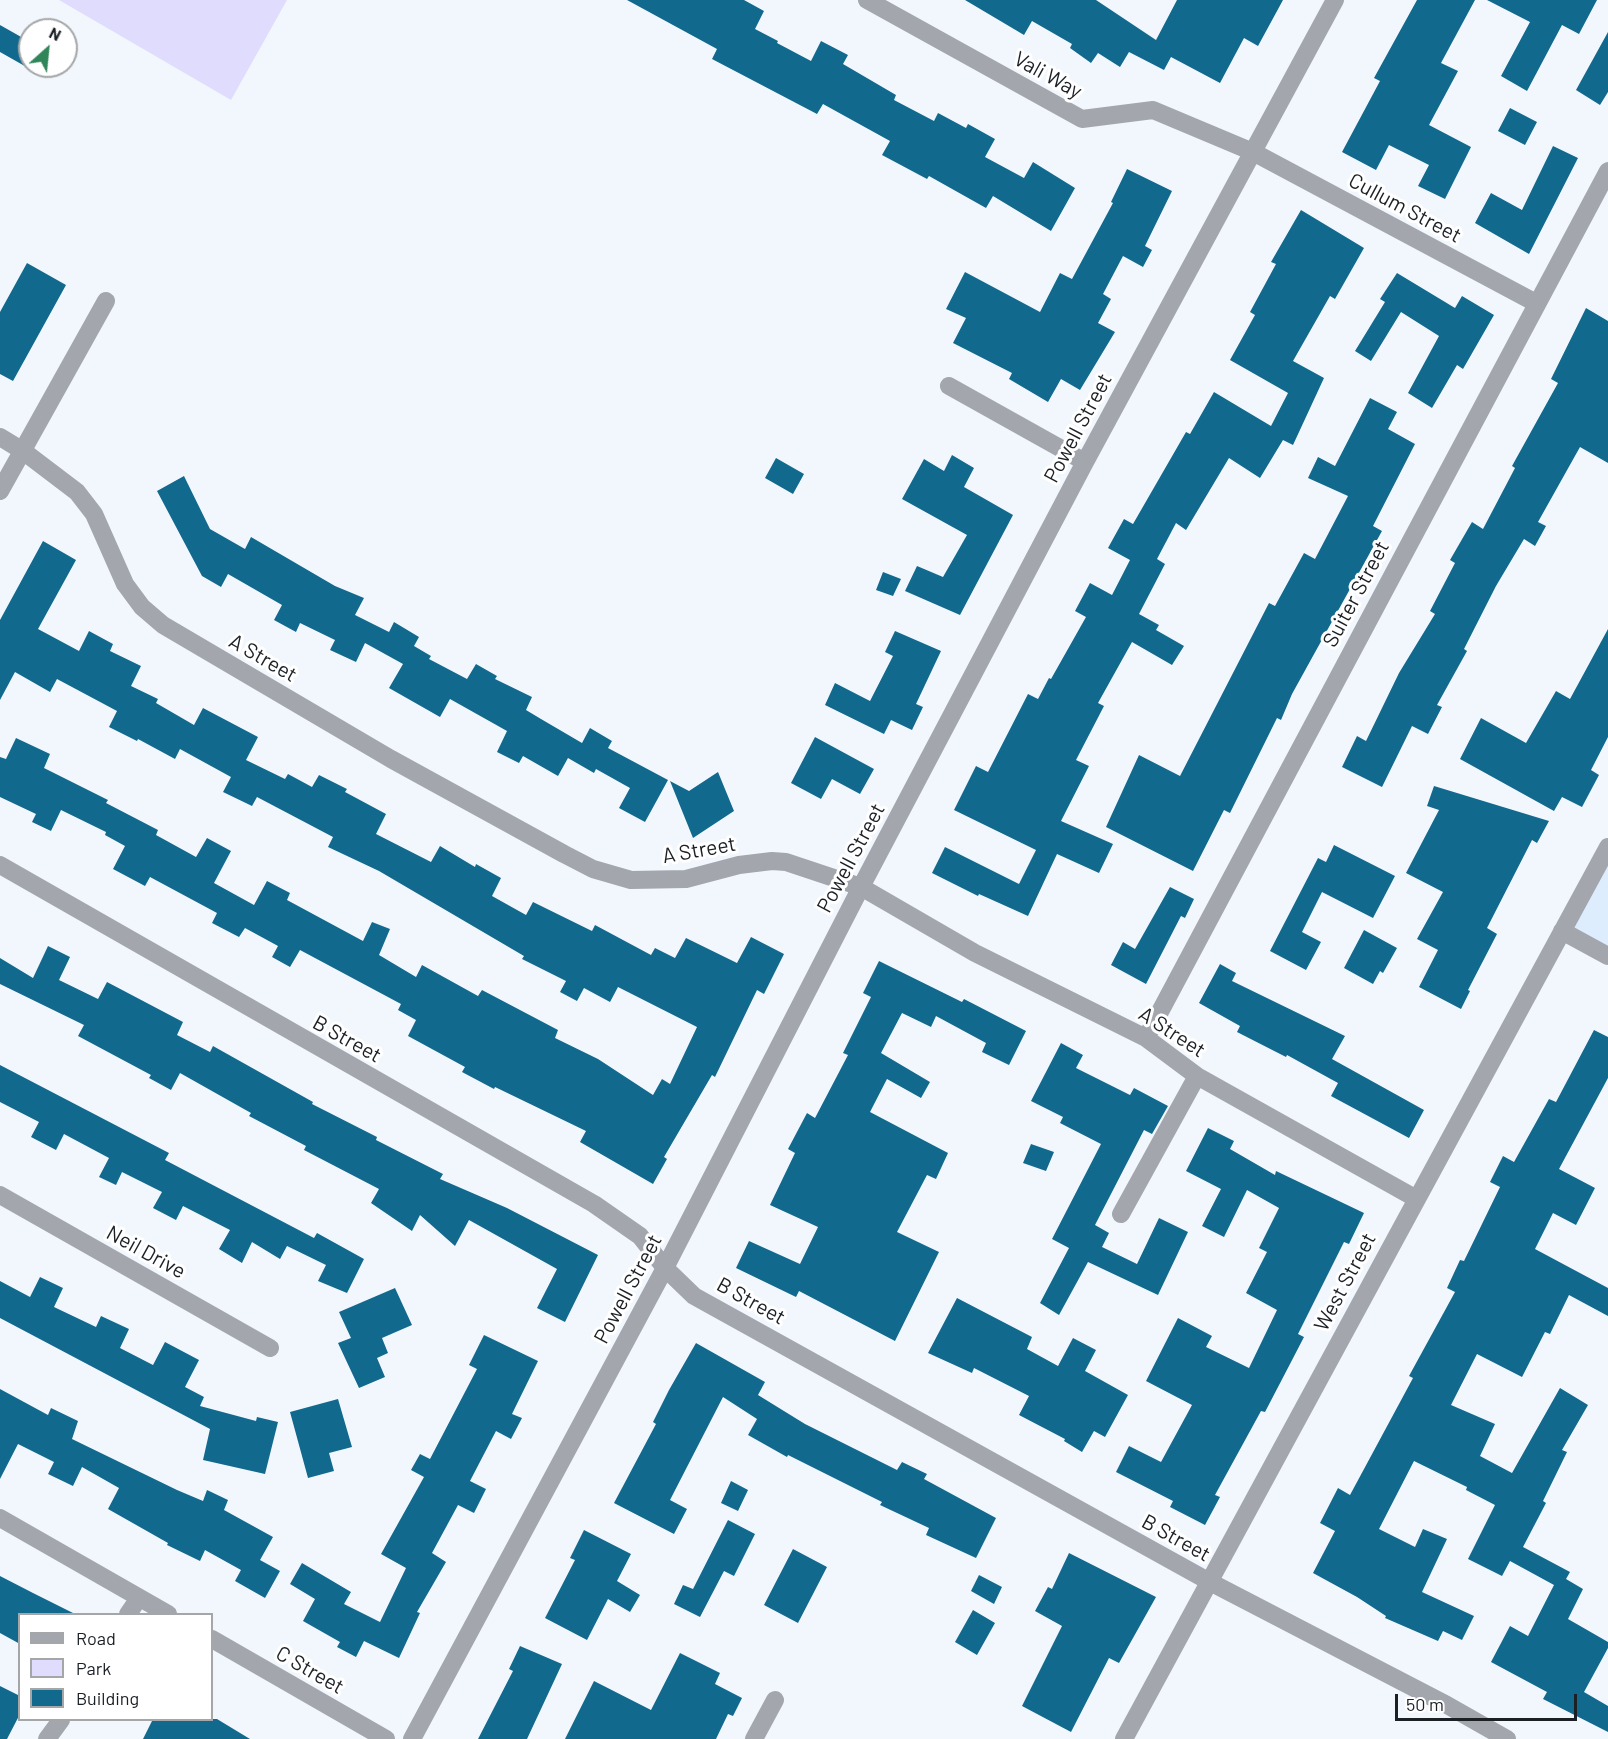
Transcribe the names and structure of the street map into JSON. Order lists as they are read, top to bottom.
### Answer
{
  "streets": {
    "street": [
      "Vali Way",
      "Cullum Street",
      "Powell Street",
      "Suiter Street",
      "A Street",
      "B Street",
      "Neil Drive",
      "West Street",
      "C Street"
    ]
  },
  "crossings": [
    ["Vali Way", "Cullum Street"],
    ["Vali Way", "Powell Street"],
    ["Cullum Street", "Powell Street"],
    ["Cullum Street", "Suiter Street"],
    ["Powell Street", "A Street"],
    ["Powell Street", "B Street"],
    ["Suiter Street", "A Street"],
    ["A Street", "West Street"],
    ["B Street", "West Street"]
  ],
  "legend": ["Road", "Park", "Building"],
  "scale_bar": "50 m",
  "north": "top right"
}
